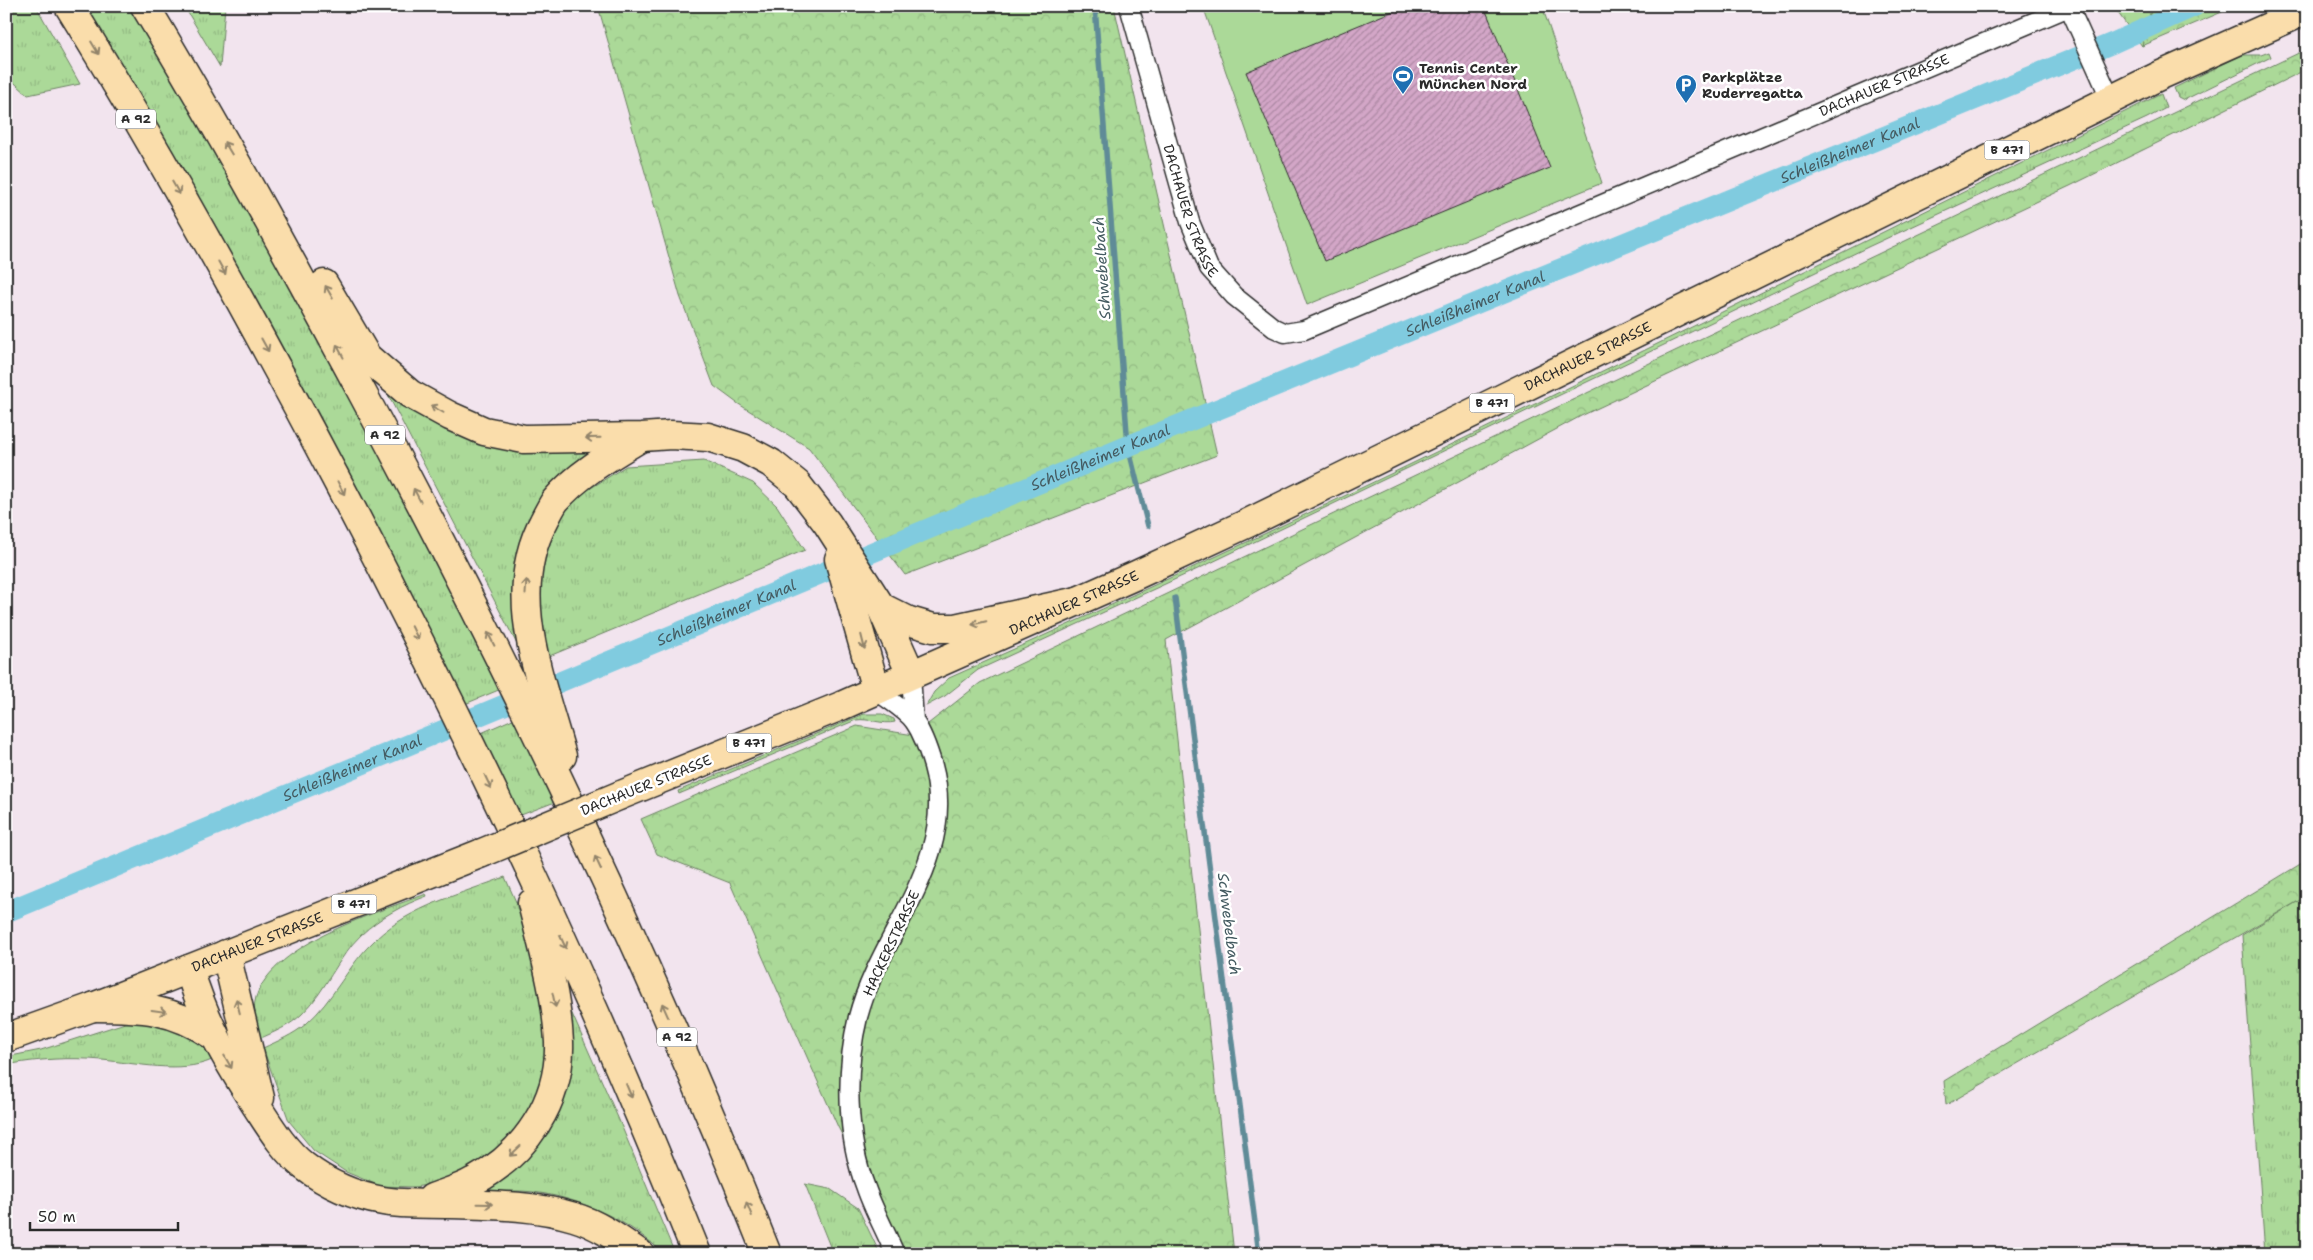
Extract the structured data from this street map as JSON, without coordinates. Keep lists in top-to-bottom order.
{
  "streets": {
    "main road": ["DACHAUER STRASSE", "A 92", "B 471"],
    "street": ["HACKERSTRASSE"]
  },
  "crossings": [
    ["DACHAUER STRASSE", "HACKERSTRASSE"]
  ],
  "water": ["Schleißheimer Kanal", "Schwebelbach"],
  "places": {
    "sports": ["Tennis Center München Nord"],
    "parking": ["Parkplätze Ruderregatta"]
  },
  "scale_bar": "50 m"
}
